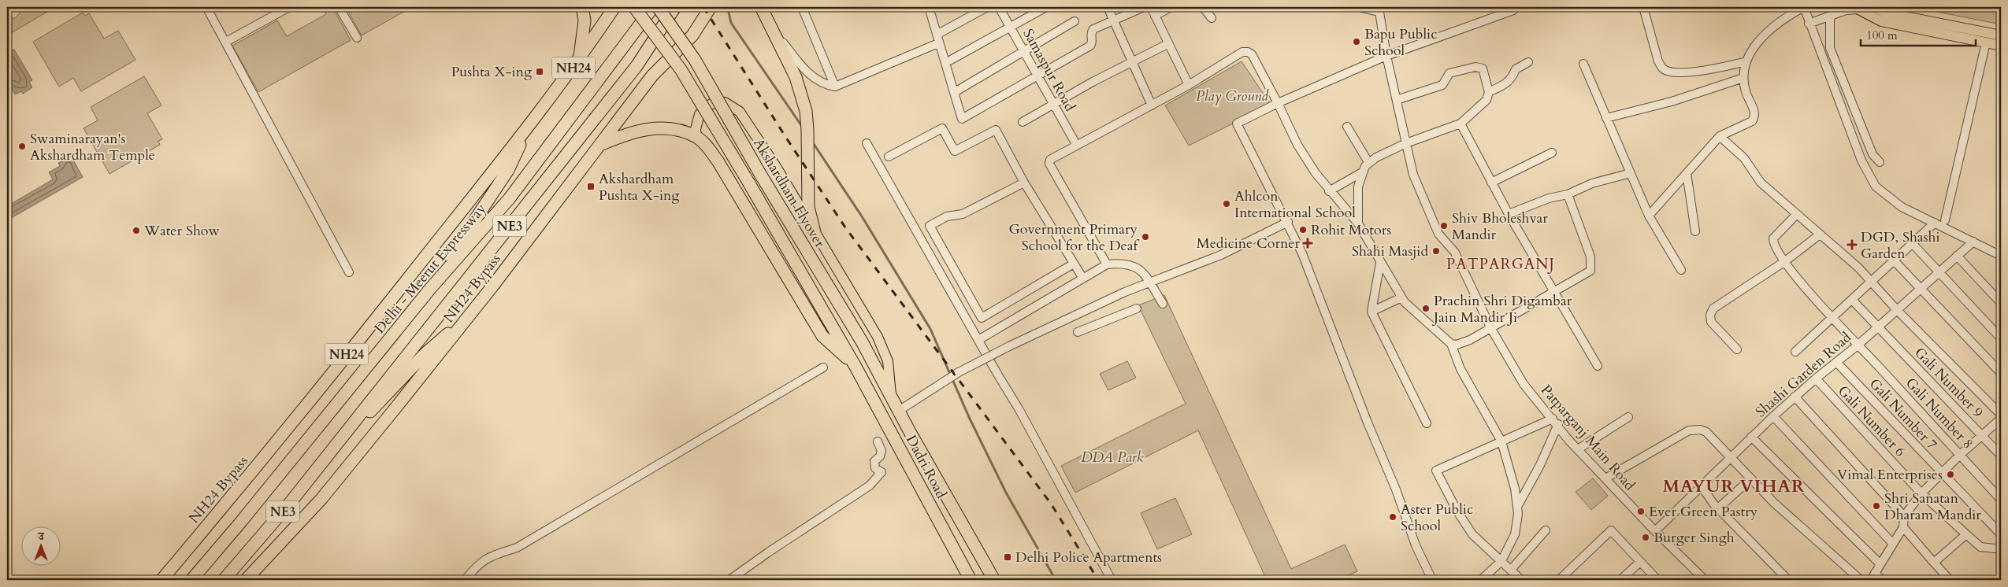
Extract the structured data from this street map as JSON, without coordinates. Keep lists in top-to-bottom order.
{
  "streets": {
    "highway": [
      "NH24",
      "Akshardham Flyover",
      "NE3",
      "Delhi - Meerut Expressway",
      "NH24 Bypass",
      "Dadri Road"
    ],
    "street": [
      "Samaspur Road",
      "Shashi Garden Road",
      "Gali Number 9",
      "Gali Number 8",
      "Gali Number 7",
      "Gali Number 6",
      "Patparganj Main Road"
    ]
  },
  "crossings": [
    ["Akshardham Flyover", "Dadri Road"],
    ["Shashi Garden Road", "Gali Number 9"],
    ["Shashi Garden Road", "Gali Number 8"],
    ["Shashi Garden Road", "Gali Number 7"],
    ["Shashi Garden Road", "Gali Number 6"],
    ["Shashi Garden Road", "Patparganj Main Road"]
  ],
  "districts": ["PATPARGANJ", "MAYUR VIHAR"],
  "parks": ["Play Ground", "DDA Park"],
  "places": {
    "other": [
      "Bapu Public School",
      "Swaminarayan's Akshardham Temple",
      "Ahlcon International School",
      "Shiv Bholeshvar Mandir",
      "Rohit Motors",
      "Water Show",
      "Government Primary School for the Deaf",
      "Shahi Masjid",
      "Prachin Shri Digambar Jain Mandir Ji",
      "Vimal Enterprises",
      "Shri Sanatan Dharam Mandir",
      "Ever Green Pastry",
      "Aster Public School",
      "Burger Singh"
    ],
    "transit": ["Pushta X-ing", "Akshardham Pushta X-ing", "Delhi Police Apartments"],
    "health": ["Medicine Corner", "DGD, Shashi Garden"]
  },
  "scale_bar": "100 m",
  "north": "top"
}
